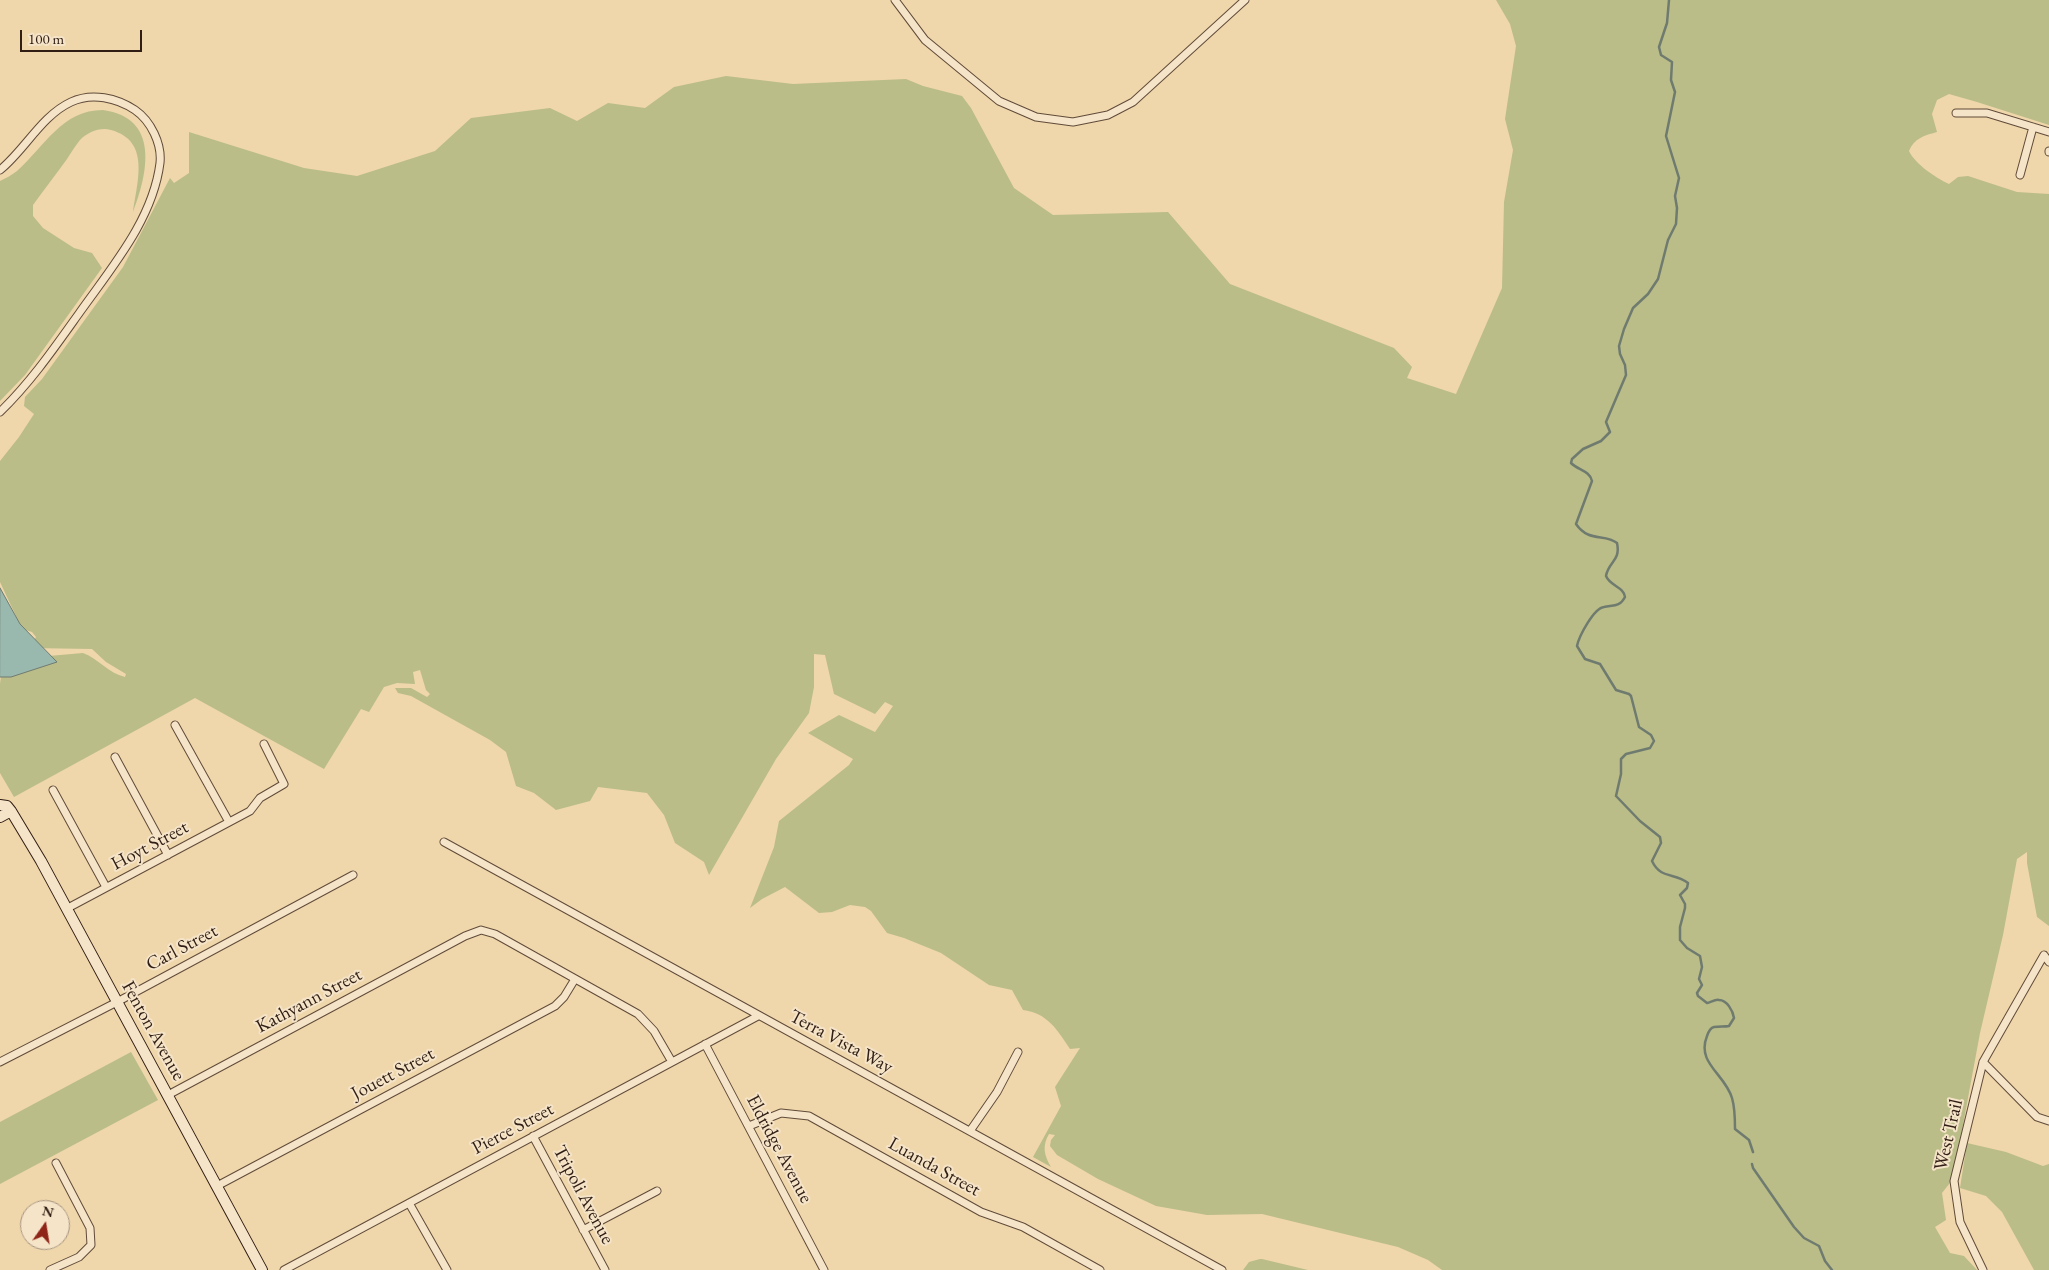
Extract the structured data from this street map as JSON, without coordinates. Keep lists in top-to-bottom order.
{
  "streets": {
    "street": [
      "Hoyt Street",
      "Carl Street",
      "Kathyann Street",
      "Fenton Avenue",
      "Terra Vista Way",
      "Jouett Street",
      "Pierce Street",
      "West Trail",
      "Eldridge Avenue",
      "Luanda Street",
      "Tripoli Avenue"
    ]
  },
  "crossings": [
    ["Hoyt Street", "Fenton Avenue"],
    ["Carl Street", "Fenton Avenue"],
    ["Kathyann Street", "Fenton Avenue"],
    ["Kathyann Street", "Jouett Street"],
    ["Fenton Avenue", "Jouett Street"],
    ["Terra Vista Way", "Pierce Street"],
    ["Pierce Street", "Eldridge Avenue"],
    ["Pierce Street", "Tripoli Avenue"],
    ["Eldridge Avenue", "Luanda Street"]
  ],
  "scale_bar": "100 m",
  "north": "top"
}
